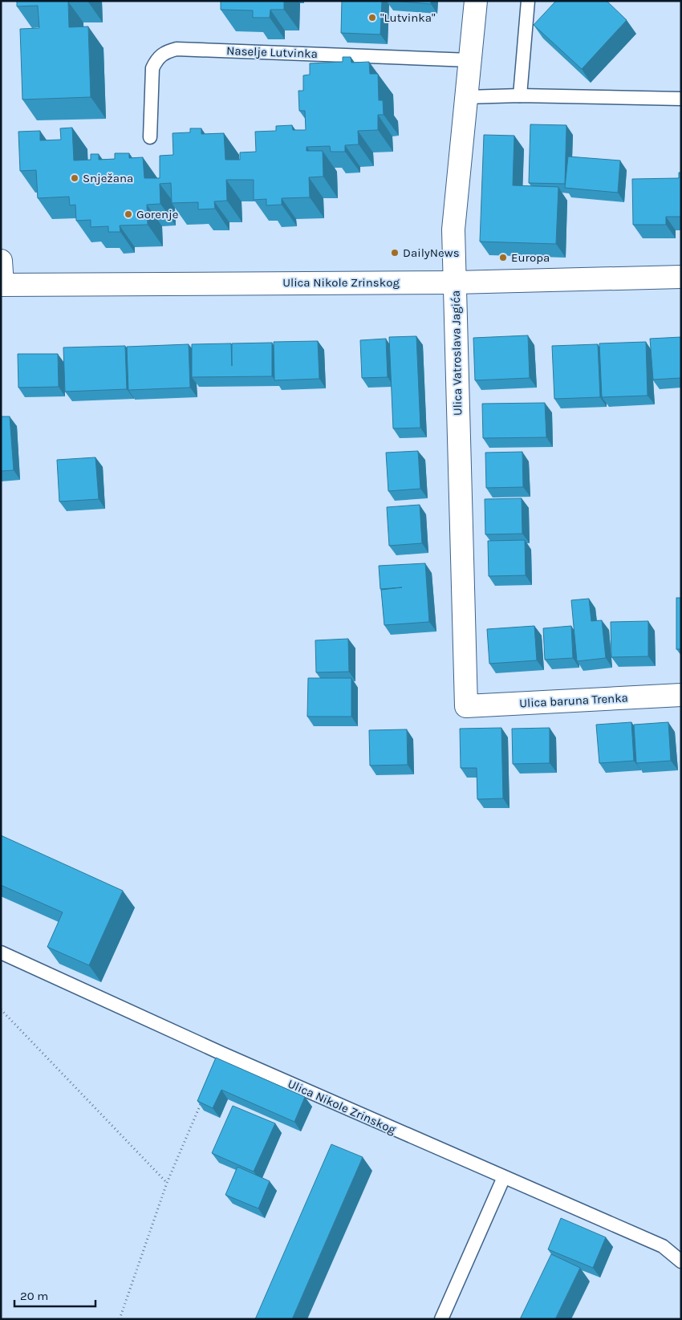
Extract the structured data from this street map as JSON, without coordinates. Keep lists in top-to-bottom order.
{
  "streets": {
    "street": ["Ulica Nikole Zrinskog", "Ulica Vatroslava Jagića", "Ulica baruna Trenka"],
    "lane": ["Naselje Lutvinka"]
  },
  "crossings": [
    ["Naselje Lutvinka", "Ulica Vatroslava Jagića"],
    ["Ulica Nikole Zrinskog", "Ulica Vatroslava Jagića"],
    ["Ulica Vatroslava Jagića", "Ulica baruna Trenka"]
  ],
  "places": [
    "\"Lutvinka\"",
    "Snježana",
    "Gorenje",
    "DailyNews",
    "Europa"
  ],
  "scale_bar": "20 m"
}
